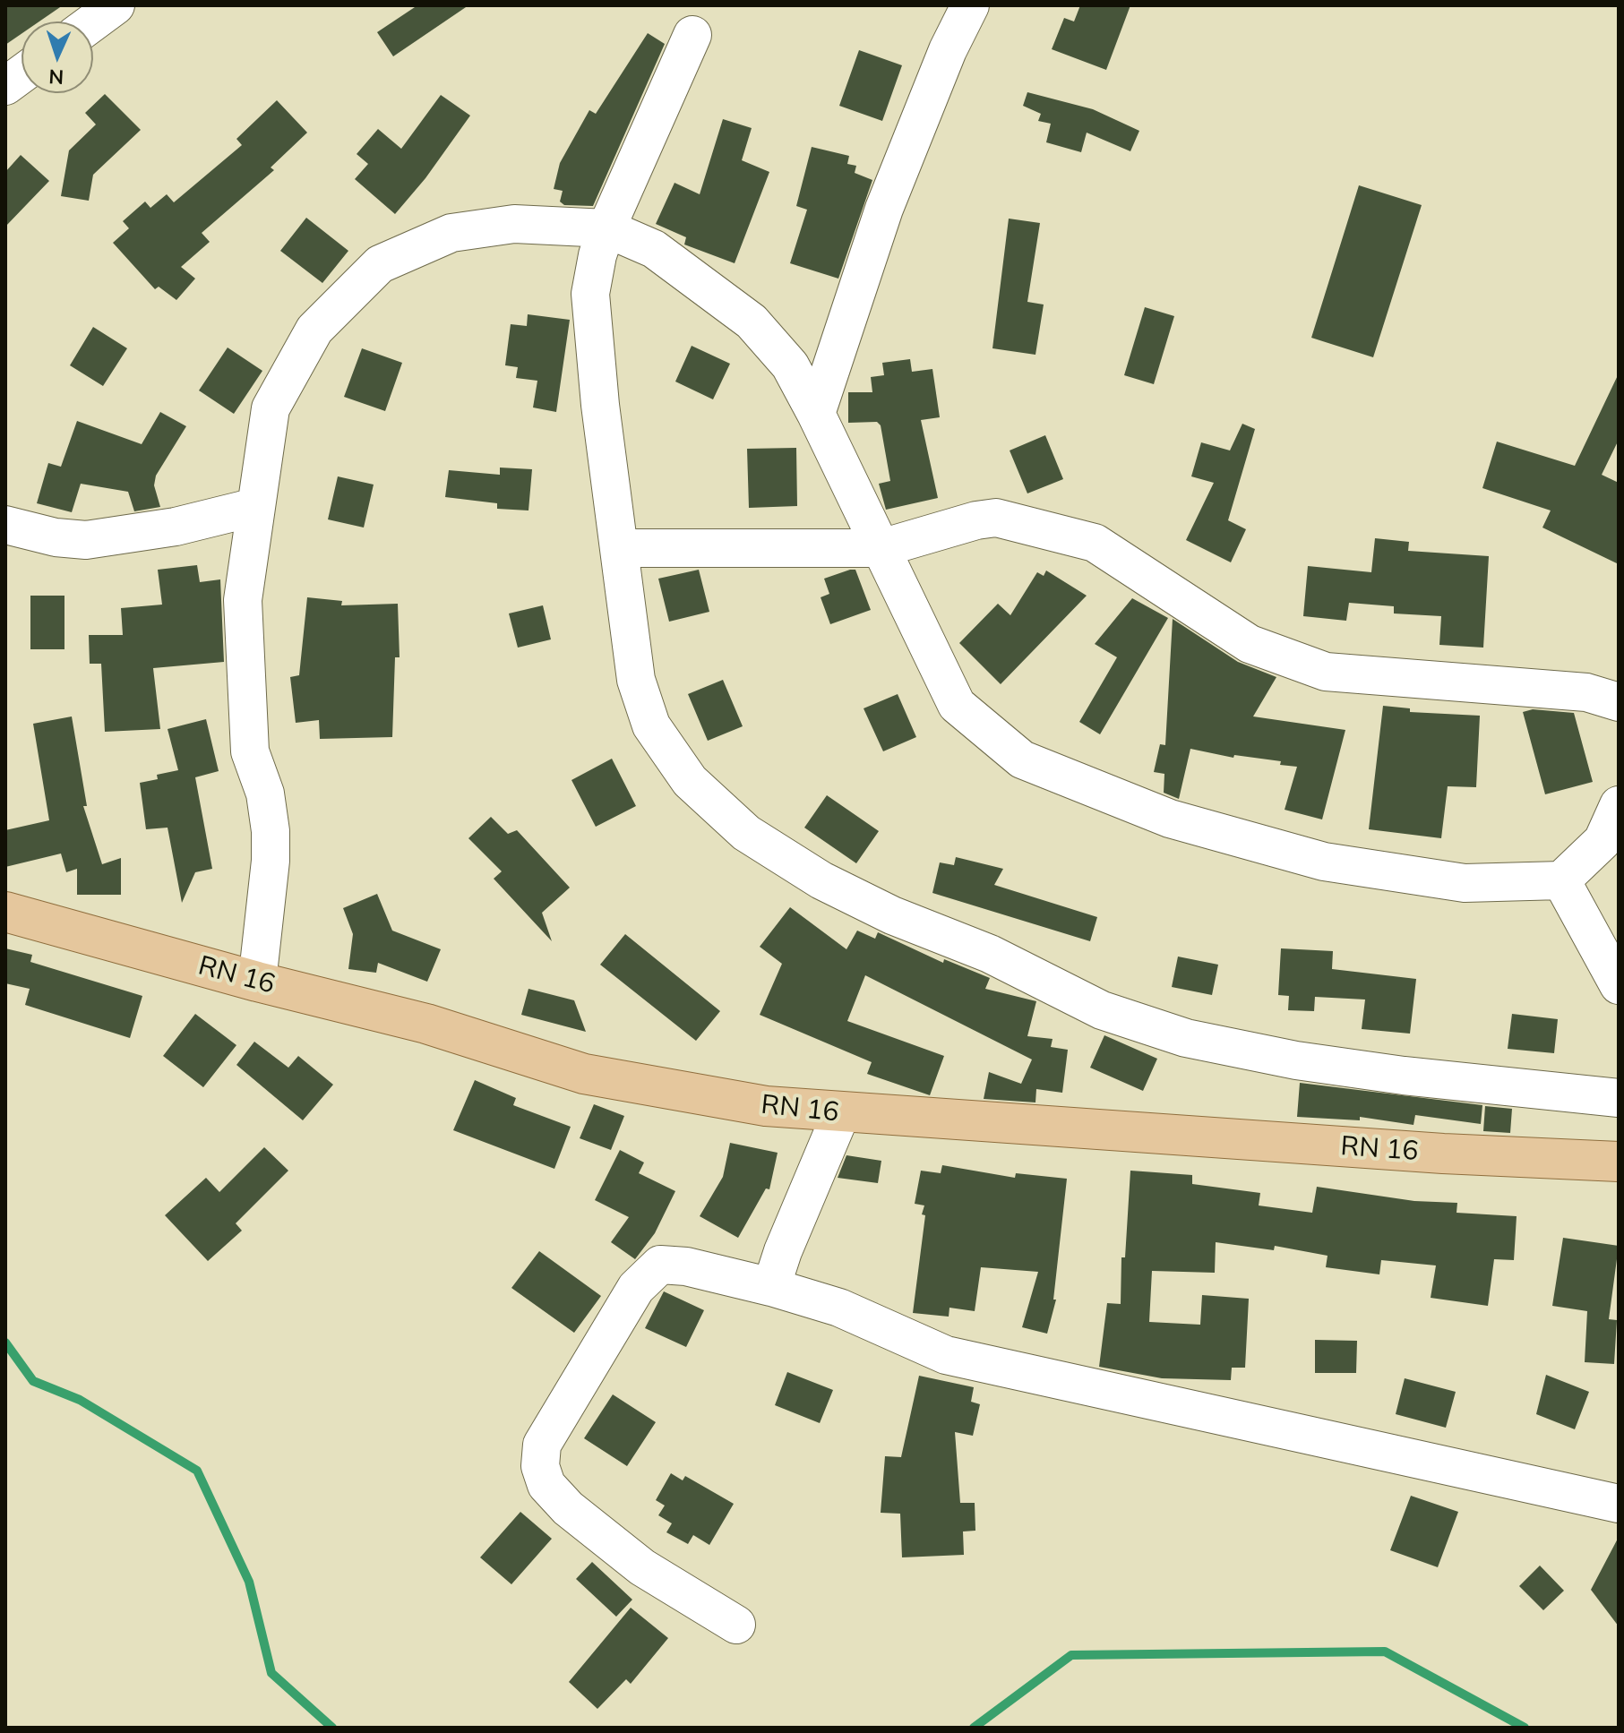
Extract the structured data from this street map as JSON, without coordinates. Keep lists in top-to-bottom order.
{
  "streets": {
    "main road": ["RN 16"]
  },
  "north": "bottom"
}
